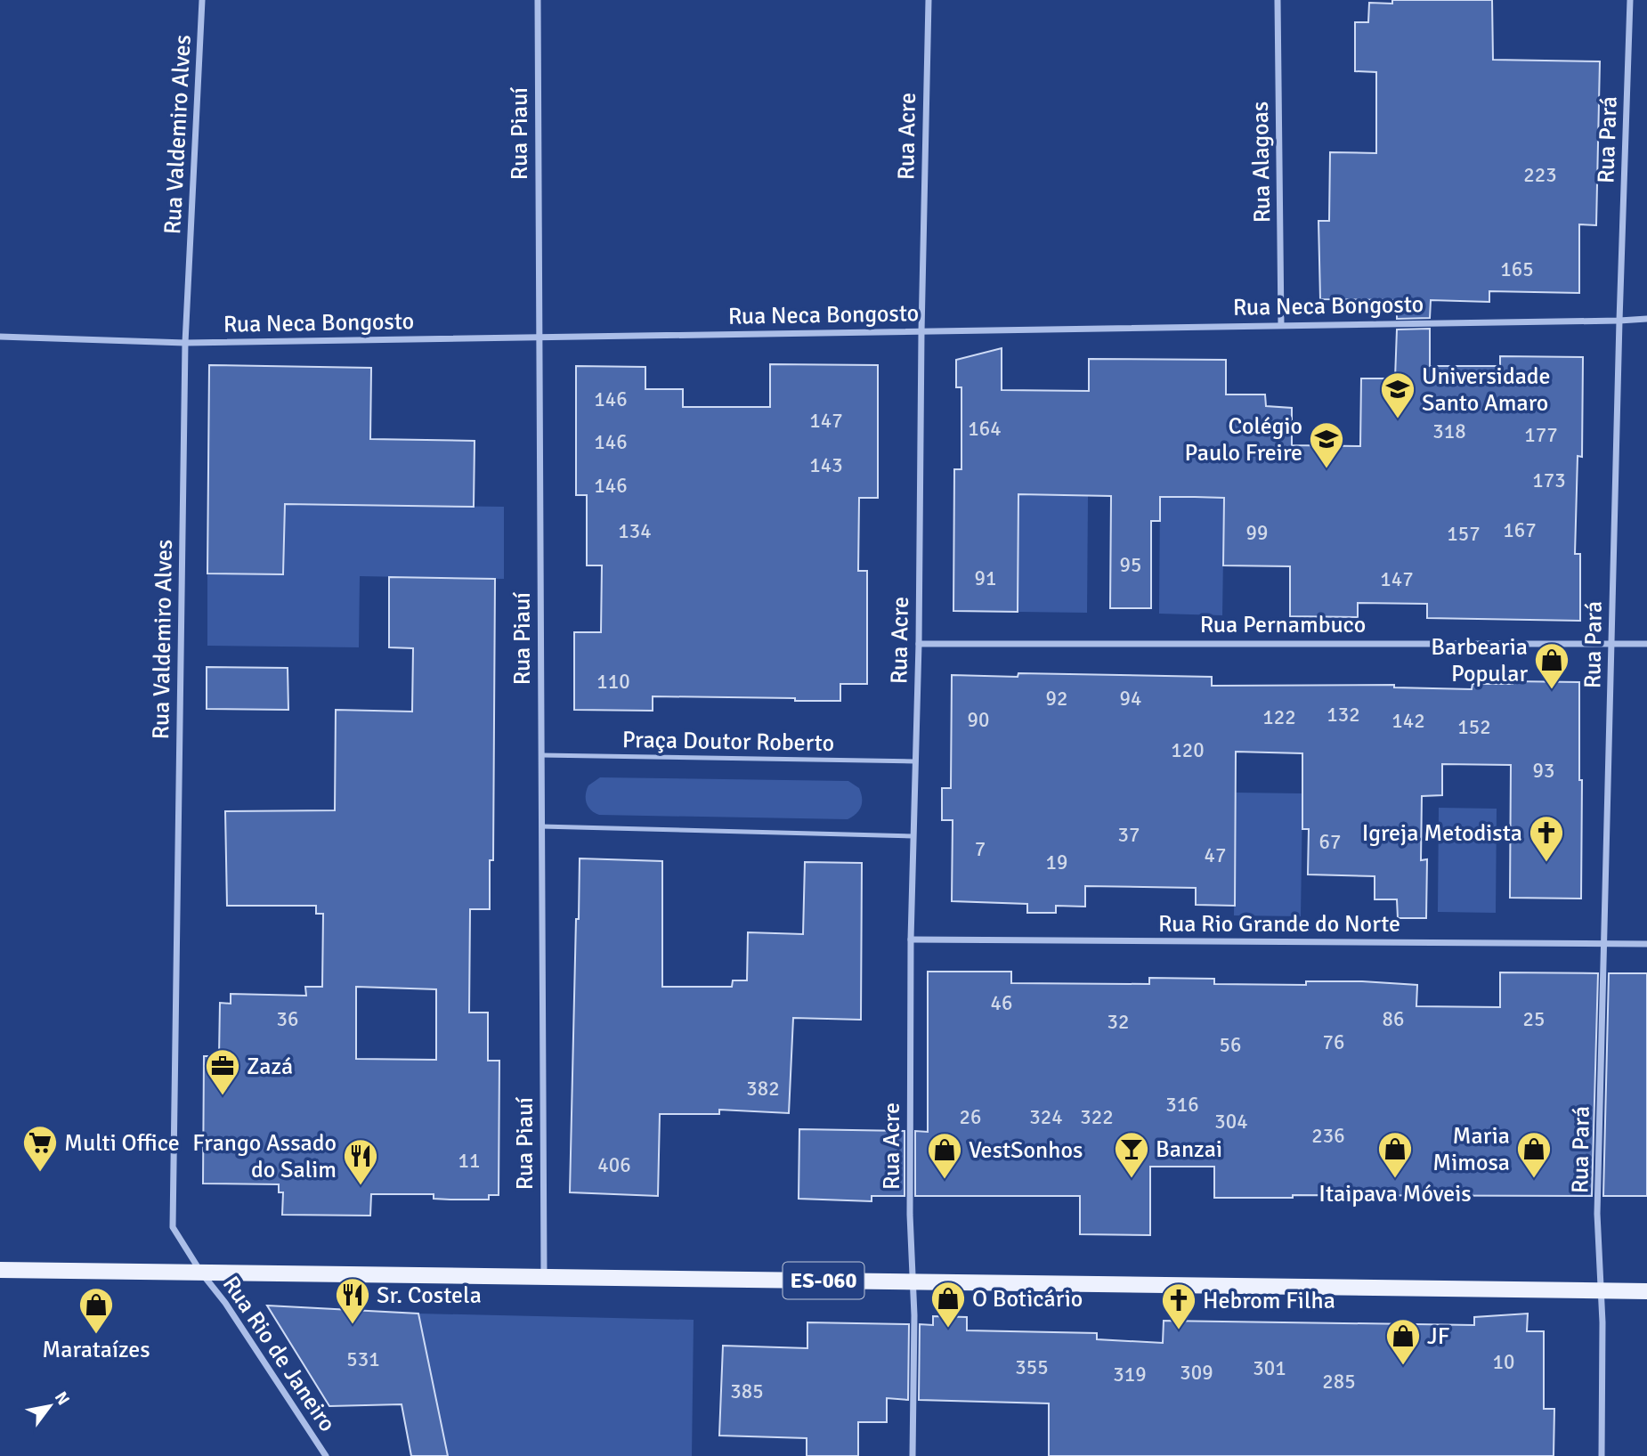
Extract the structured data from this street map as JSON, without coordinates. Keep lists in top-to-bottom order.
{
  "streets": {
    "main road": ["ES-060"],
    "street": [
      "Rua Piauí",
      "Rua Valdemiro Alves",
      "Rua Acre",
      "Rua Pará",
      "Rua Alagoas",
      "Rua Neca Bongosto",
      "Rua Pernambuco",
      "Rua Rio Grande do Norte",
      "Rua Rio de Janeiro"
    ],
    "lane": ["Praça Doutor Roberto"]
  },
  "crossings": [
    ["Rua Piauí", "Rua Neca Bongosto"],
    ["Rua Piauí", "Praça Doutor Roberto"],
    ["Rua Piauí", "ES-060"],
    ["Rua Valdemiro Alves", "Rua Neca Bongosto"],
    ["Rua Valdemiro Alves", "ES-060"],
    ["Rua Valdemiro Alves", "Rua Rio de Janeiro"],
    ["Rua Acre", "Rua Neca Bongosto"],
    ["Rua Acre", "Rua Pernambuco"],
    ["Rua Acre", "Praça Doutor Roberto"],
    ["Rua Acre", "Rua Rio Grande do Norte"],
    ["Rua Acre", "ES-060"],
    ["Rua Pará", "Rua Neca Bongosto"],
    ["Rua Pará", "Rua Pernambuco"],
    ["Rua Pará", "Rua Rio Grande do Norte"],
    ["Rua Pará", "ES-060"],
    ["Rua Alagoas", "Rua Neca Bongosto"],
    ["ES-060", "Rua Rio de Janeiro"]
  ],
  "places": {
    "school or university": ["Universidade Santo Amaro", "Colégio Paulo Freire"],
    "shop": [
      "Barbearia Popular",
      "Itaipava Móveis",
      "Maria Mimosa",
      "VestSonhos",
      "O Boticário",
      "Marataízes",
      "JF"
    ],
    "church": ["Igreja Metodista", "Hebrom Filha"],
    "office": ["Zazá"],
    "supermarket": ["Multi Office"],
    "bar": ["Banzai"],
    "restaurant": ["Frango Assado do Salim", "Sr. Costela"]
  },
  "house_numbers": [
    "223",
    "165",
    "146",
    "147",
    "164",
    "318",
    "177",
    "146",
    "143",
    "173",
    "146",
    "167",
    "134",
    "99",
    "157",
    "95",
    "91",
    "147",
    "110",
    "92",
    "94",
    "132",
    "122",
    "90",
    "142",
    "152",
    "120",
    "93",
    "37",
    "67",
    "7",
    "47",
    "19",
    "46",
    "36",
    "86",
    "25",
    "32",
    "76",
    "56",
    "382",
    "316",
    "26",
    "324",
    "322",
    "304",
    "236",
    "11",
    "406",
    "531",
    "10",
    "355",
    "301",
    "309",
    "319",
    "285",
    "385"
  ],
  "north": "top right"
}
